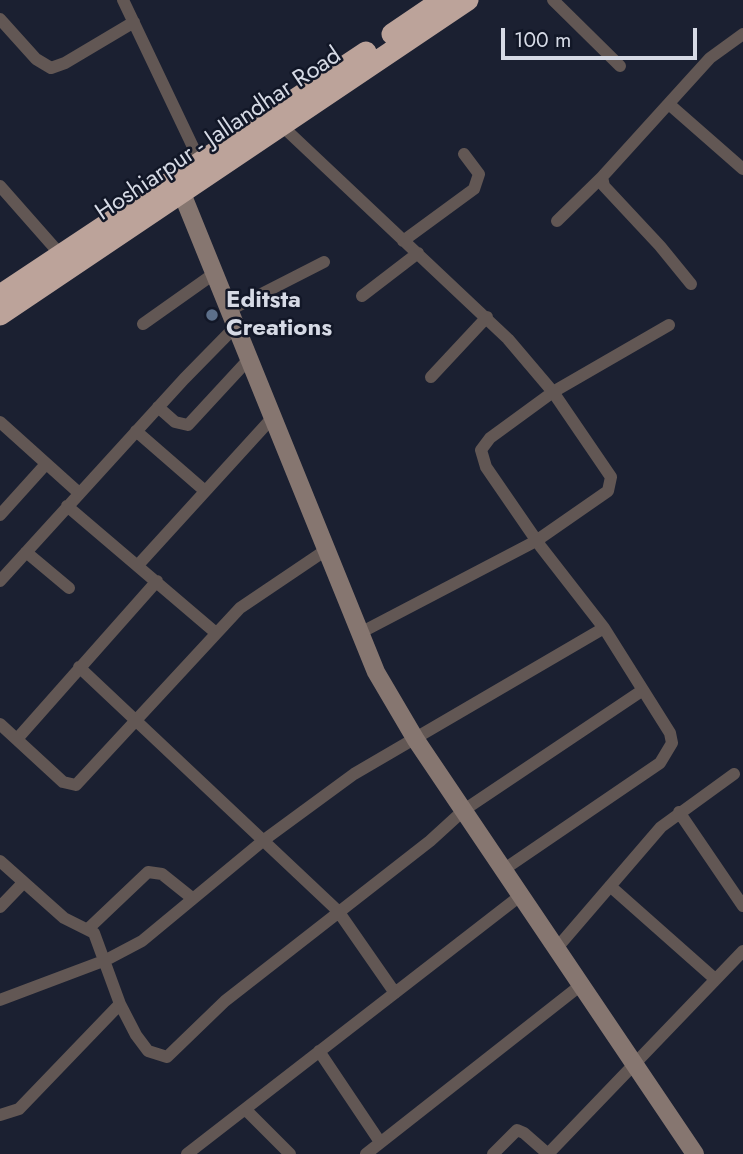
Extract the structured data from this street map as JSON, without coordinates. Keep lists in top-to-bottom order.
{
  "streets": {
    "highway": ["Hoshiarpur - Jallandhar Road"]
  },
  "places": ["Editsta Creations"],
  "scale_bar": "100 m"
}
